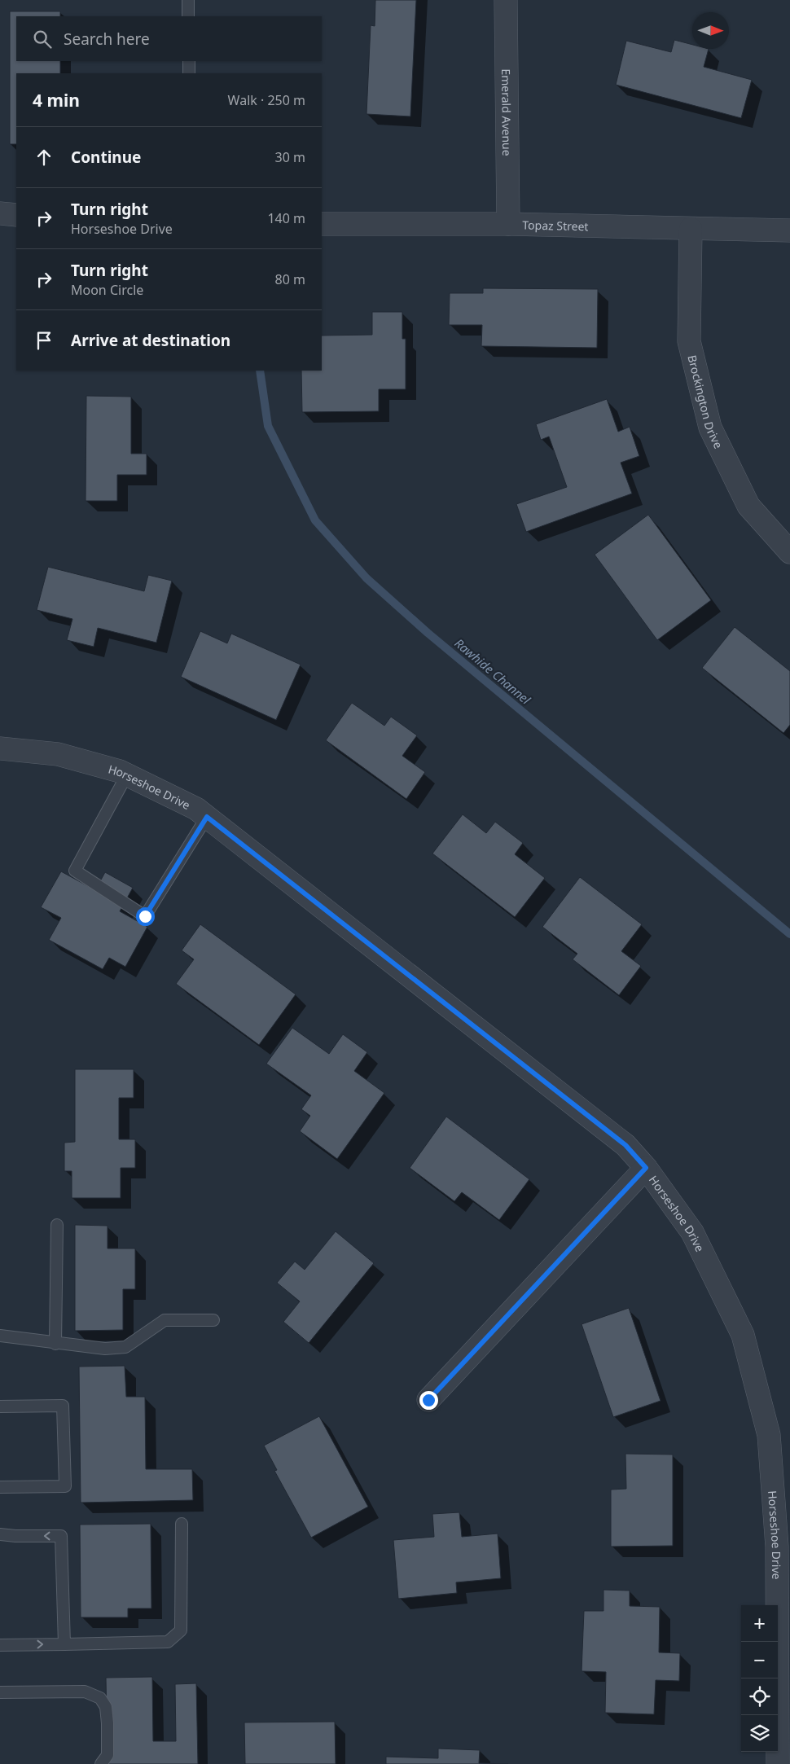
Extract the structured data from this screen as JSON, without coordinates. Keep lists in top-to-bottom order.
{
  "streets": {
    "street": [
      "Emerald Avenue",
      "Topaz Street",
      "Brockington Drive",
      "Horseshoe Drive"
    ]
  },
  "crossings": [
    ["Emerald Avenue", "Topaz Street"],
    ["Topaz Street", "Brockington Drive"]
  ],
  "water": ["Rawhide Channel"],
  "north": "right",
  "page": {
    "search": "Search here",
    "heading": ["4 min", "Walk · 250 m"],
    "list": [
      ["Continue", "30 m"],
      ["Turn right", "Horseshoe Drive", "140 m"],
      ["Turn right", "Moon Circle", "80 m"],
      "Arrive at destination"
    ],
    "map_buttons": ["+", "−"]
  }
}
